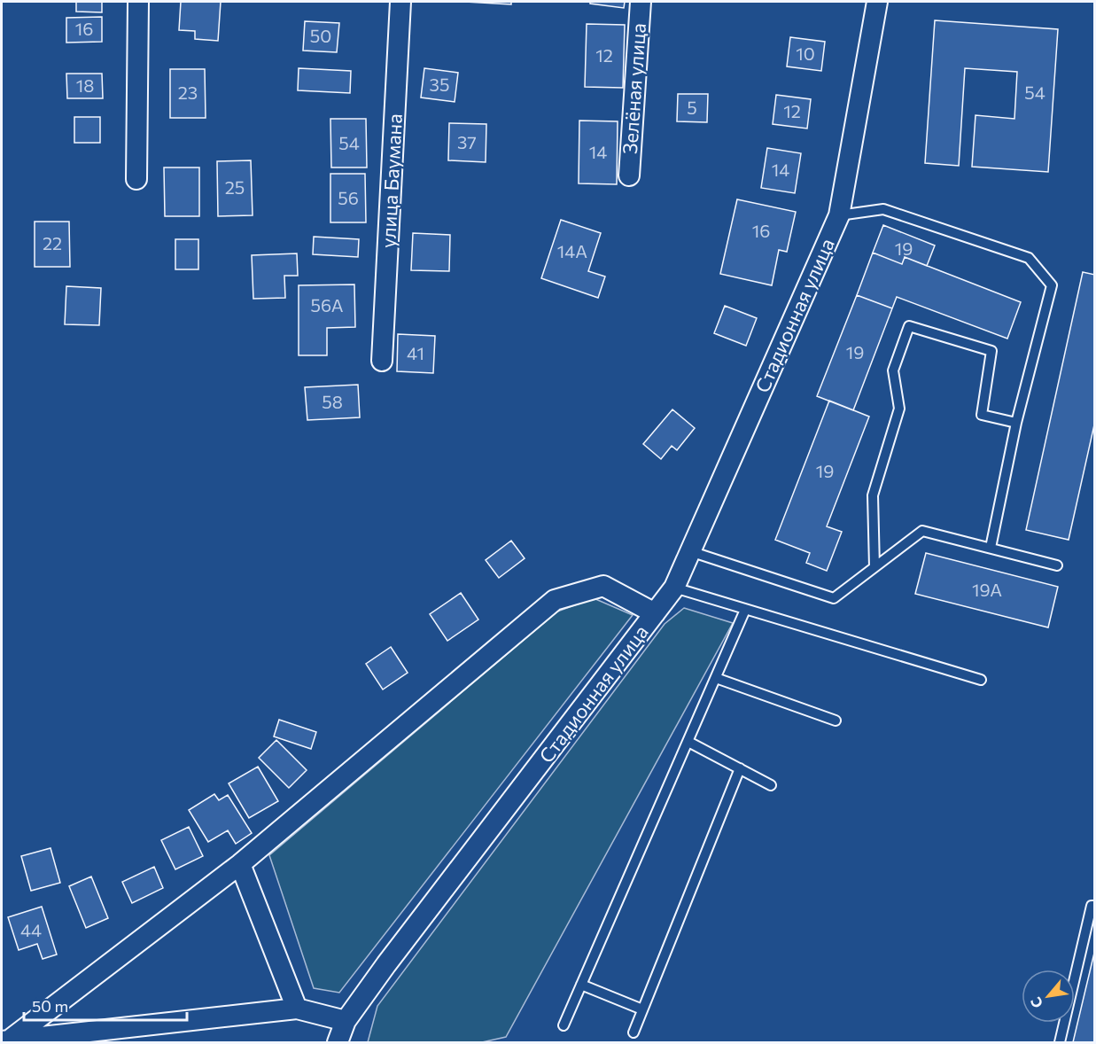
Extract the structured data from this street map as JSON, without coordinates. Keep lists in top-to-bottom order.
{
  "streets": {
    "street": ["Зелёная улица", "улица Баумана", "Стадионная улица"]
  },
  "house_numbers": [
    "16",
    "50",
    "10",
    "12",
    "35",
    "18",
    "23",
    "54",
    "5",
    "12",
    "37",
    "54",
    "14",
    "14",
    "25",
    "56",
    "16",
    "22",
    "19",
    "14А",
    "56А",
    "19",
    "41",
    "58",
    "19",
    "19А",
    "44"
  ],
  "scale_bar": "50 m",
  "north": "bottom left"
}
